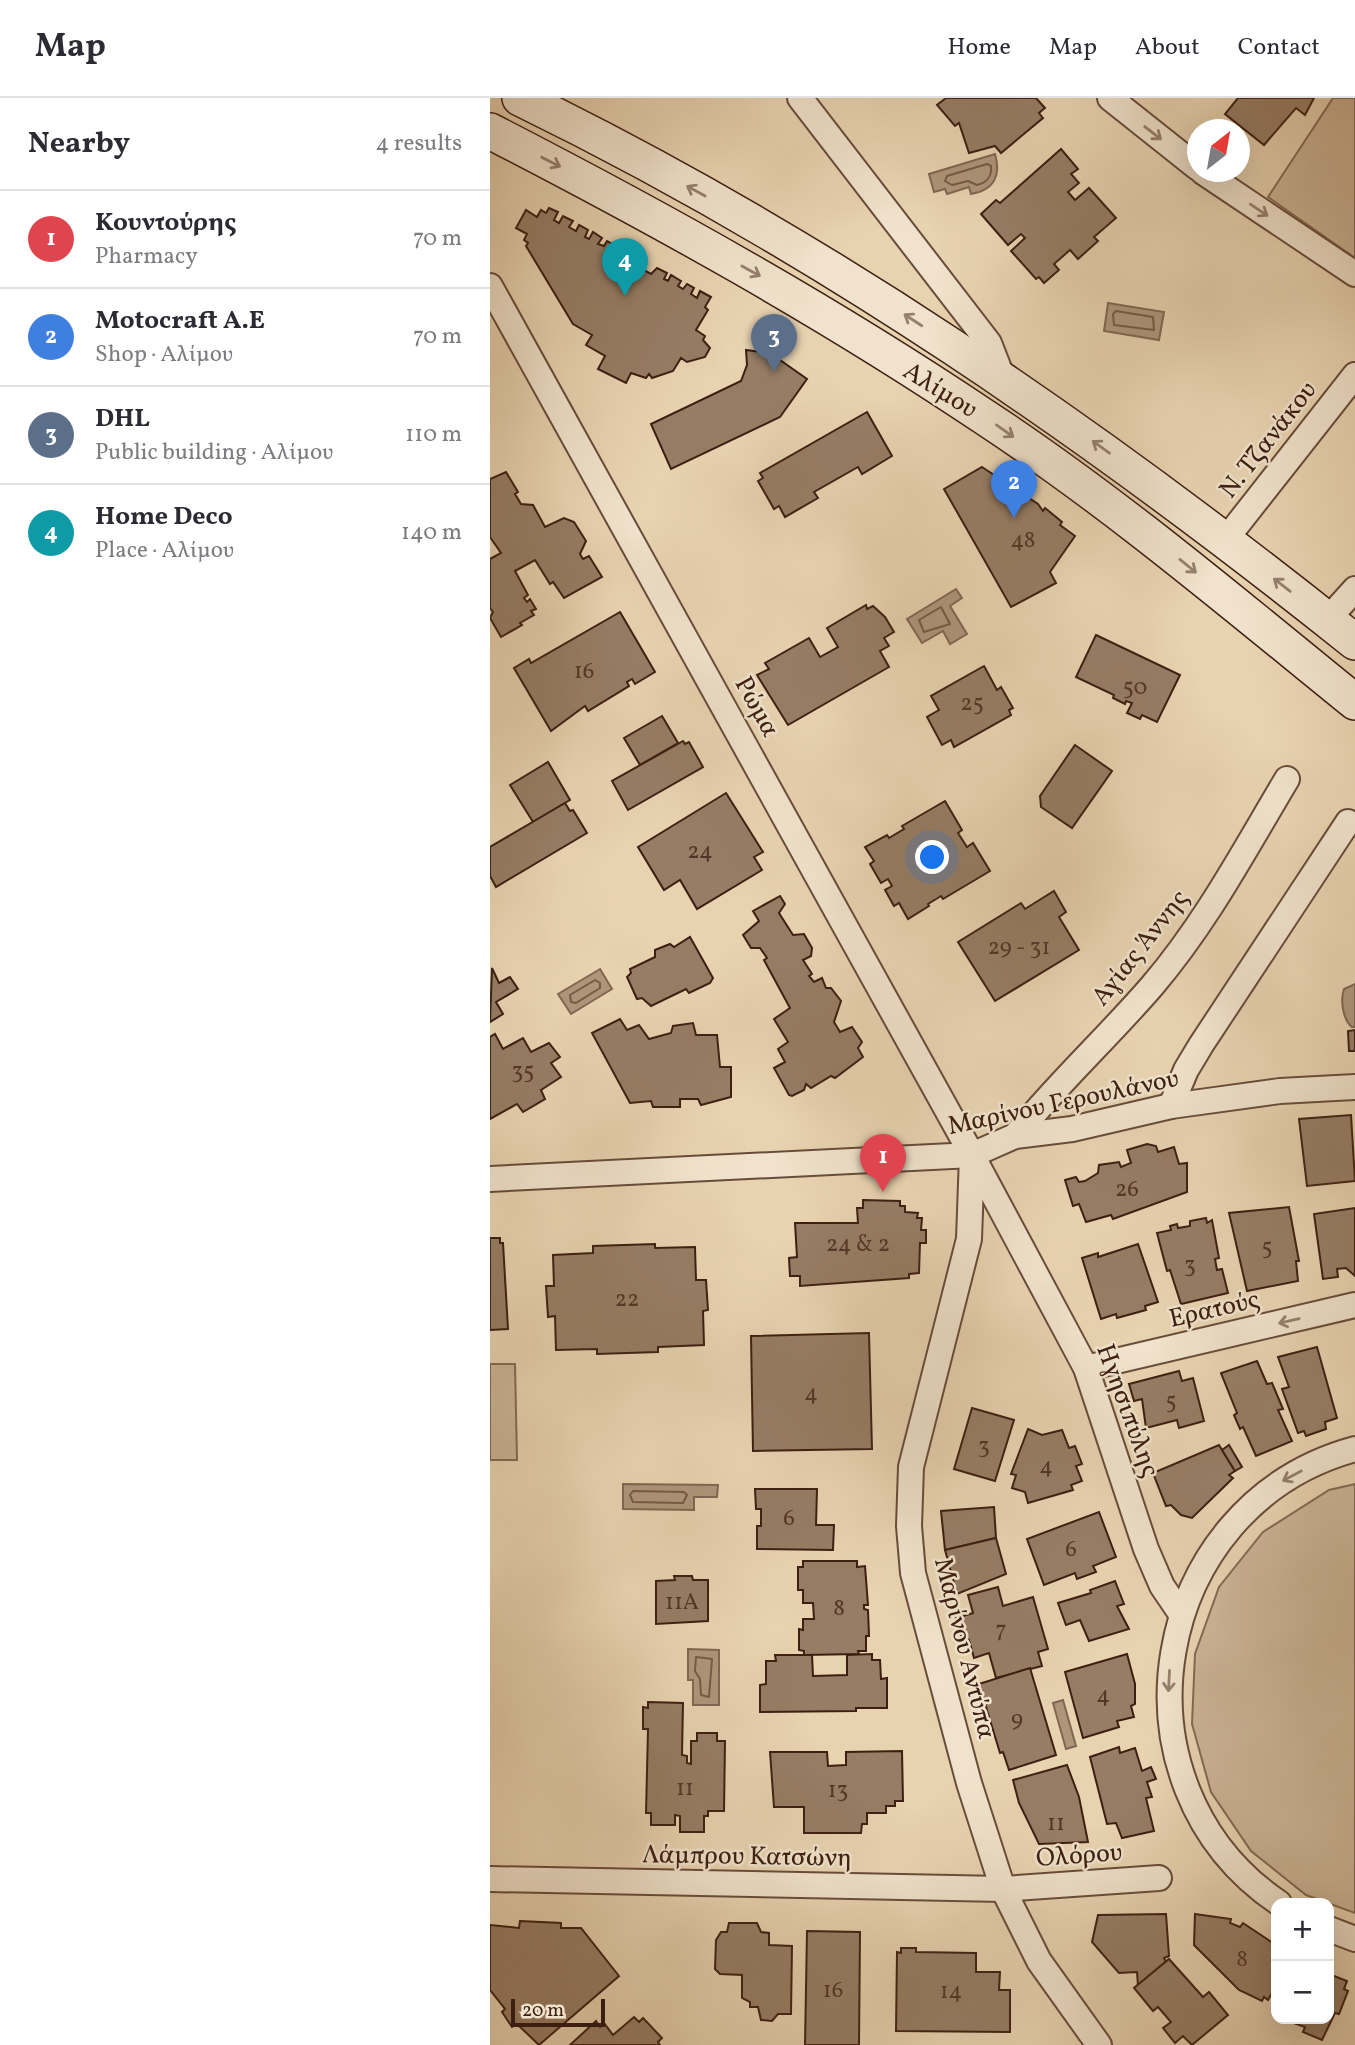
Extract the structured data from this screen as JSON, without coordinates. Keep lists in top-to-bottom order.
{
  "streets": {
    "main road": ["Αλίμου"],
    "street": [
      "Ν. Τζανάκου",
      "Ρώμα",
      "Αγίας Άννης",
      "Μαρίνου Γερουλάνου",
      "Ερατούς",
      "Ηγησιπύλης",
      "Μαρίνου Αντύπα",
      "Ολόρου",
      "Λάμπρου Κατσώνη"
    ]
  },
  "crossings": [
    ["Αλίμου", "Ν. Τζανάκου"],
    ["Ρώμα", "Μαρίνου Γερουλάνου"],
    ["Ρώμα", "Ηγησιπύλης"],
    ["Ρώμα", "Μαρίνου Αντύπα"],
    ["Αγίας Άννης", "Μαρίνου Γερουλάνου"],
    ["Μαρίνου Γερουλάνου", "Ηγησιπύλης"],
    ["Μαρίνου Γερουλάνου", "Μαρίνου Αντύπα"],
    ["Ερατούς", "Ηγησιπύλης"],
    ["Ηγησιπύλης", "Μαρίνου Αντύπα"],
    ["Μαρίνου Αντύπα", "Ολόρου"],
    ["Μαρίνου Αντύπα", "Λάμπρου Κατσώνη"],
    ["Ολόρου", "Λάμπρου Κατσώνη"]
  ],
  "one_way": ["Ερατούς"],
  "house_numbers": [
    "48",
    "16",
    "50",
    "25",
    "24",
    "29 - 31",
    "35",
    "26",
    "24 & 2",
    "5",
    "3",
    "22",
    "4",
    "5",
    "3",
    "4",
    "6",
    "6",
    "11A",
    "8",
    "7",
    "4",
    "9",
    "11",
    "13",
    "11",
    "8",
    "16",
    "14"
  ],
  "scale_bar": "20 m",
  "north": "top right",
  "page": {
    "header": "Map",
    "nav": [
      "Home",
      "Map",
      "About",
      "Contact"
    ],
    "heading": ["Nearby", "4 results"],
    "list": [
      {
        "mark": "1",
        "name": "Κουντούρης",
        "note": "Pharmacy",
        "value": "70 m"
      },
      {
        "mark": "2",
        "name": "Motocraft Α.Ε",
        "note": "Shop · Αλίμου",
        "value": "70 m"
      },
      {
        "mark": "3",
        "name": "DHL",
        "note": "Public building · Αλίμου",
        "value": "110 m"
      },
      {
        "mark": "4",
        "name": "Home Deco",
        "note": "Place · Αλίμου",
        "value": "140 m"
      }
    ],
    "pins": [
      "4",
      "3",
      "2",
      "1"
    ],
    "map_buttons": ["+", "−"],
    "scale": "20 m"
  }
}
